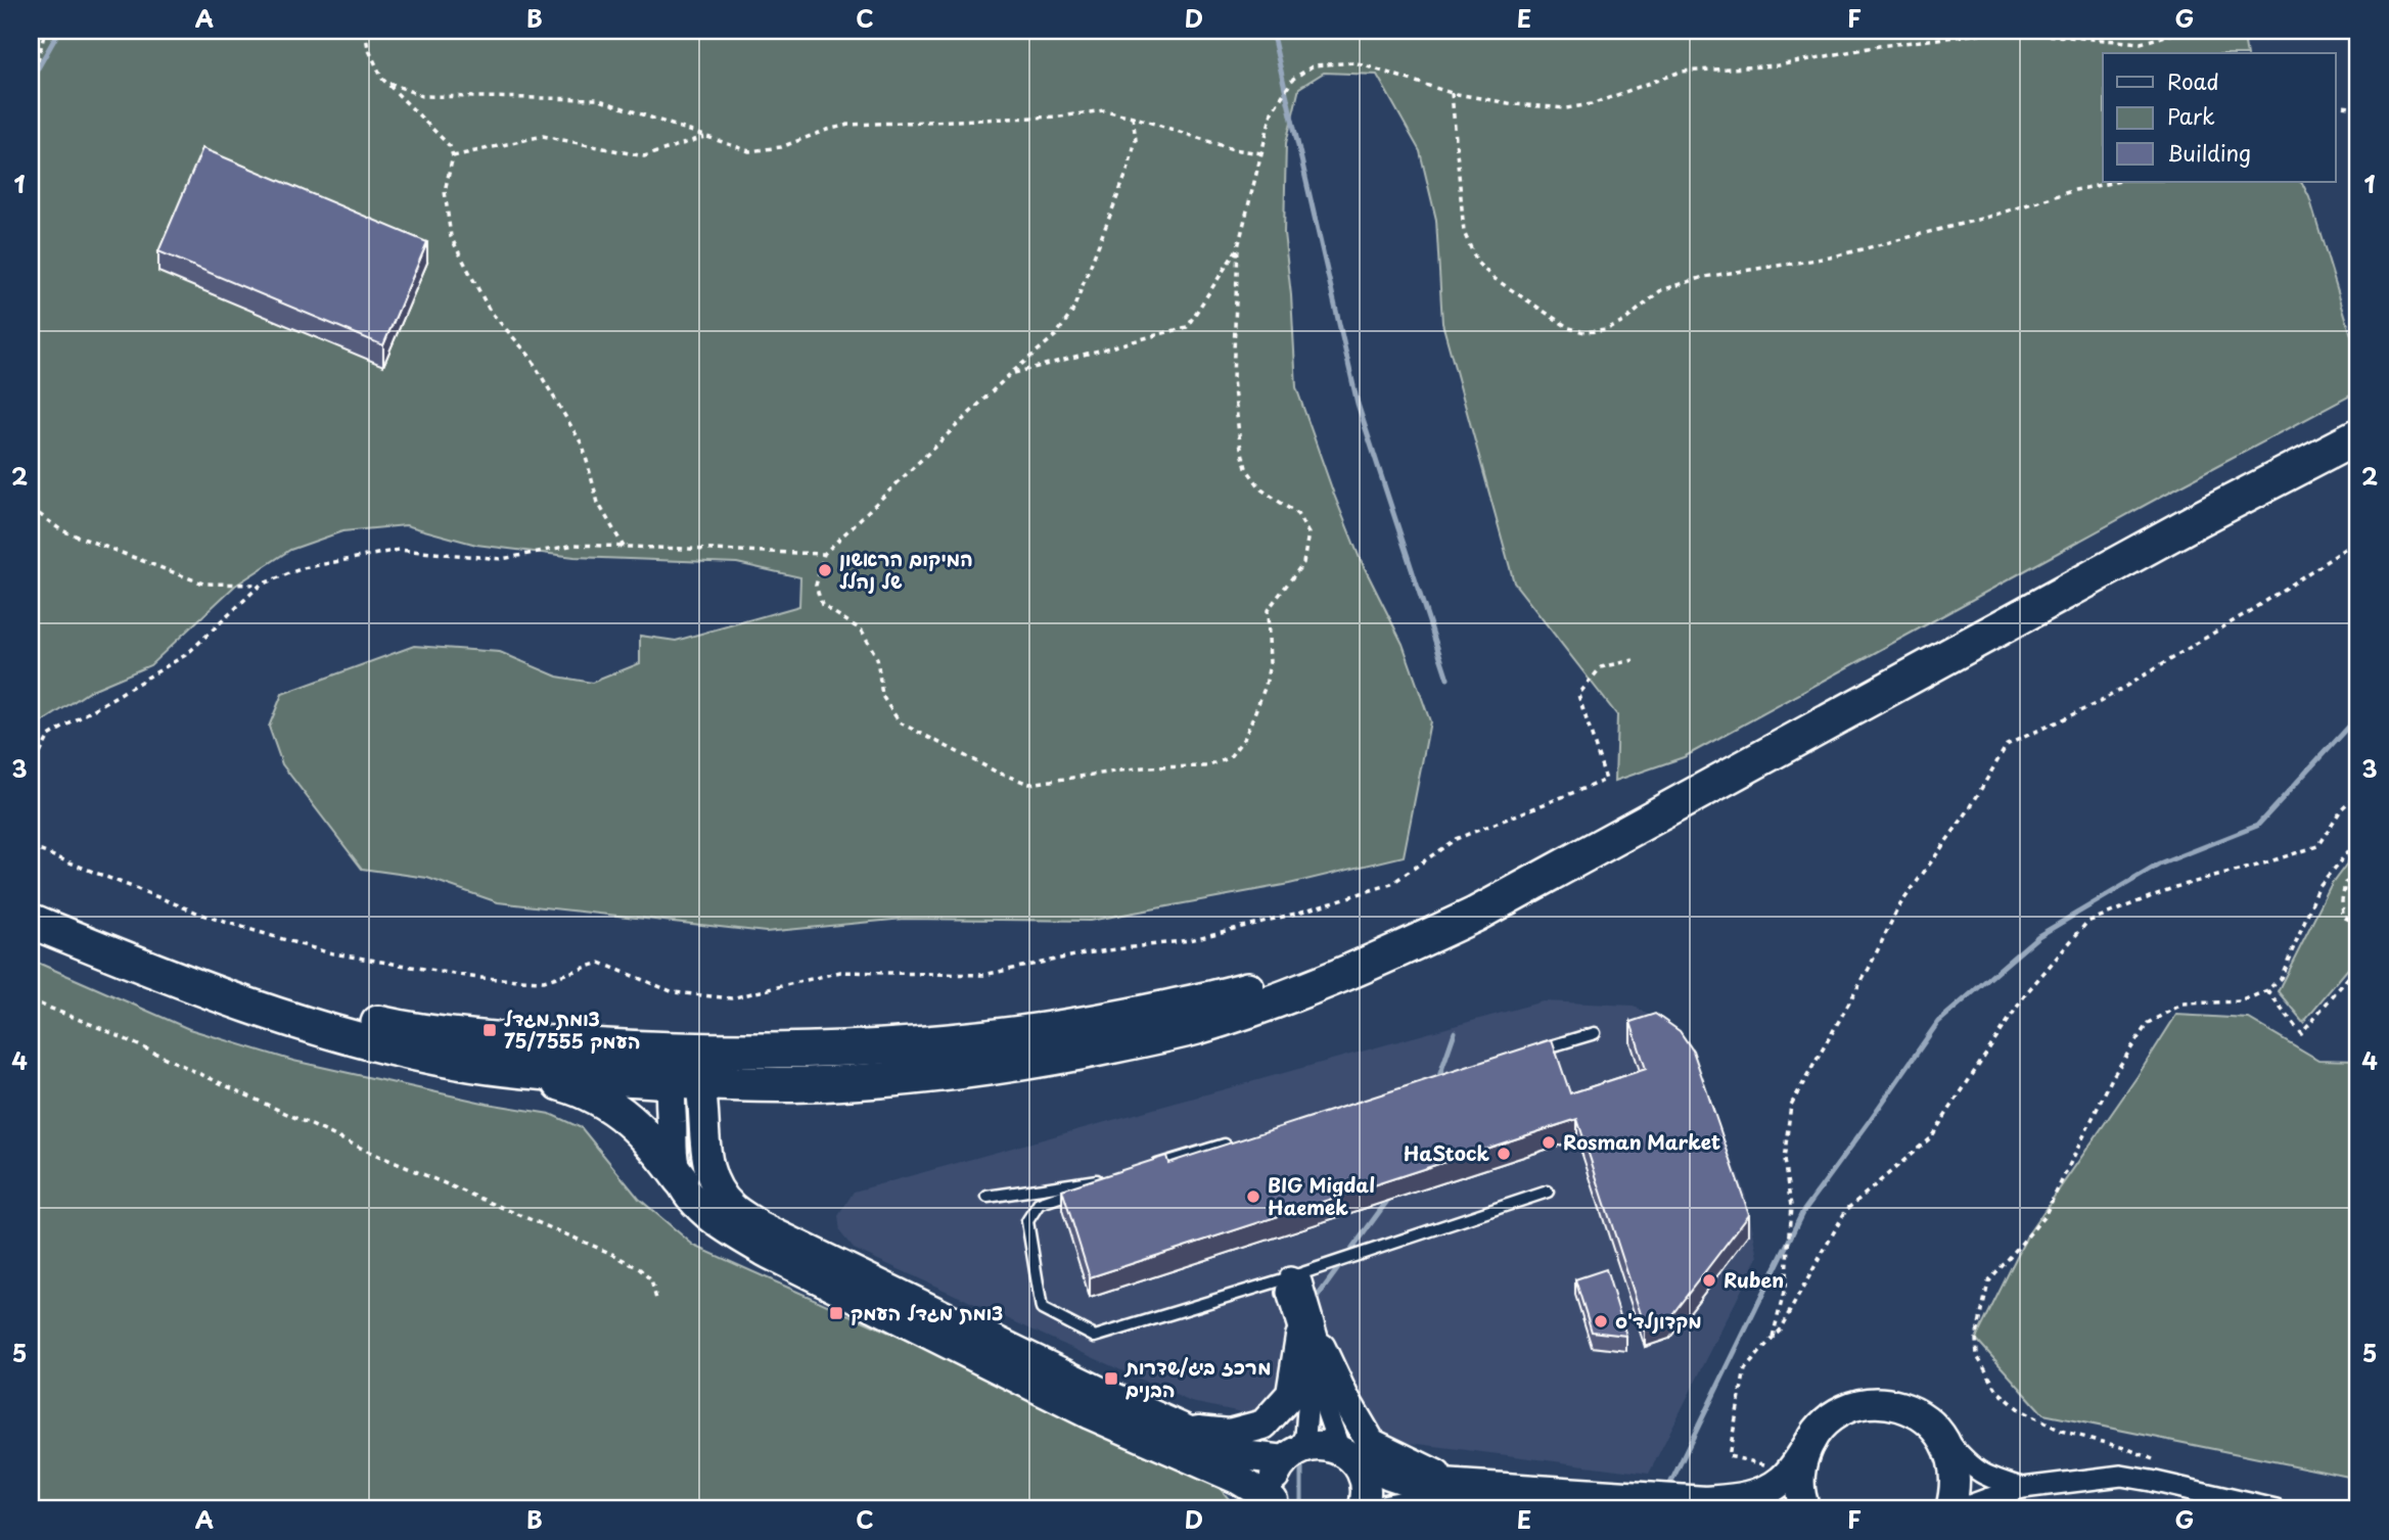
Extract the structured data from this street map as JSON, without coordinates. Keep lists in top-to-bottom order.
{
  "places": {
    "other": [
      "המיקום הראשון של נהלל",
      "Rosman Market",
      "HaStock",
      "BIG Migdal Haemek",
      "Ruben",
      "מקדונלד'ס"
    ],
    "transit": ["צומת מגדל העמק 75/7555", "צומת מגדל העמק", "מרכז ביג/שדרות הבנים"]
  },
  "legend": ["Road", "Park", "Building"],
  "grid": {
    "columns": [
      "A",
      "B",
      "C",
      "D",
      "E",
      "F",
      "G"
    ],
    "rows": [
      "1",
      "2",
      "3",
      "4",
      "5"
    ]
  }
}
